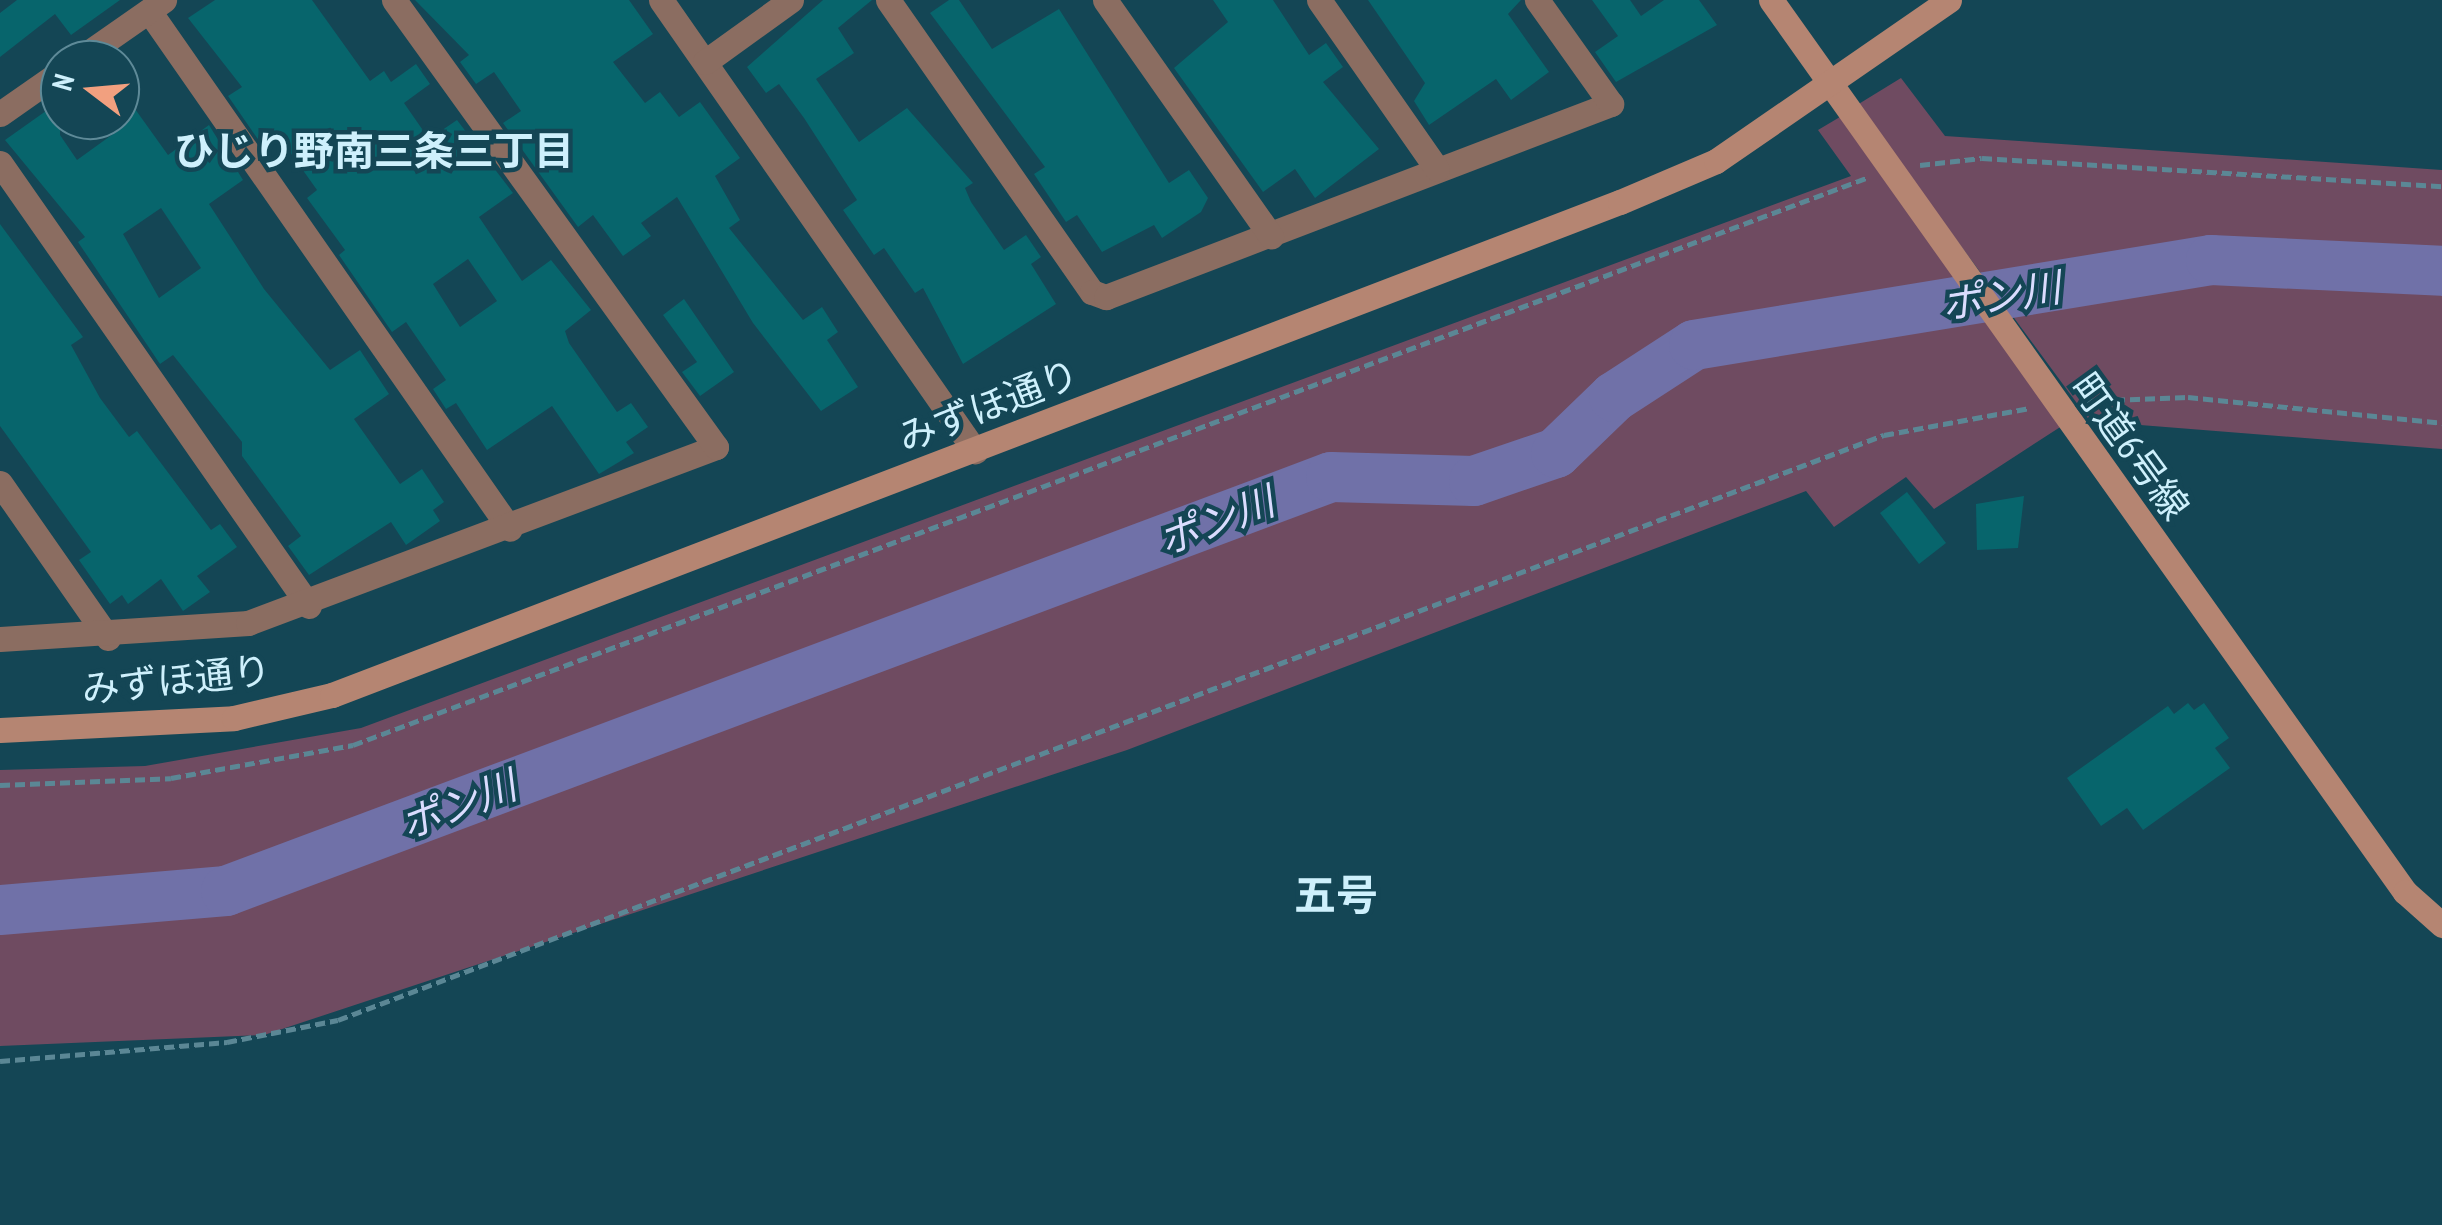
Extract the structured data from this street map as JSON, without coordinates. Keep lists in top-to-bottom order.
{
  "streets": {
    "street": ["みずほ通り", "町道6号線"]
  },
  "crossings": [
    ["みずほ通り", "町道6号線"]
  ],
  "districts": ["ひじり野南三条三丁目", "五号"],
  "water": ["ポン川"],
  "north": "left"
}
